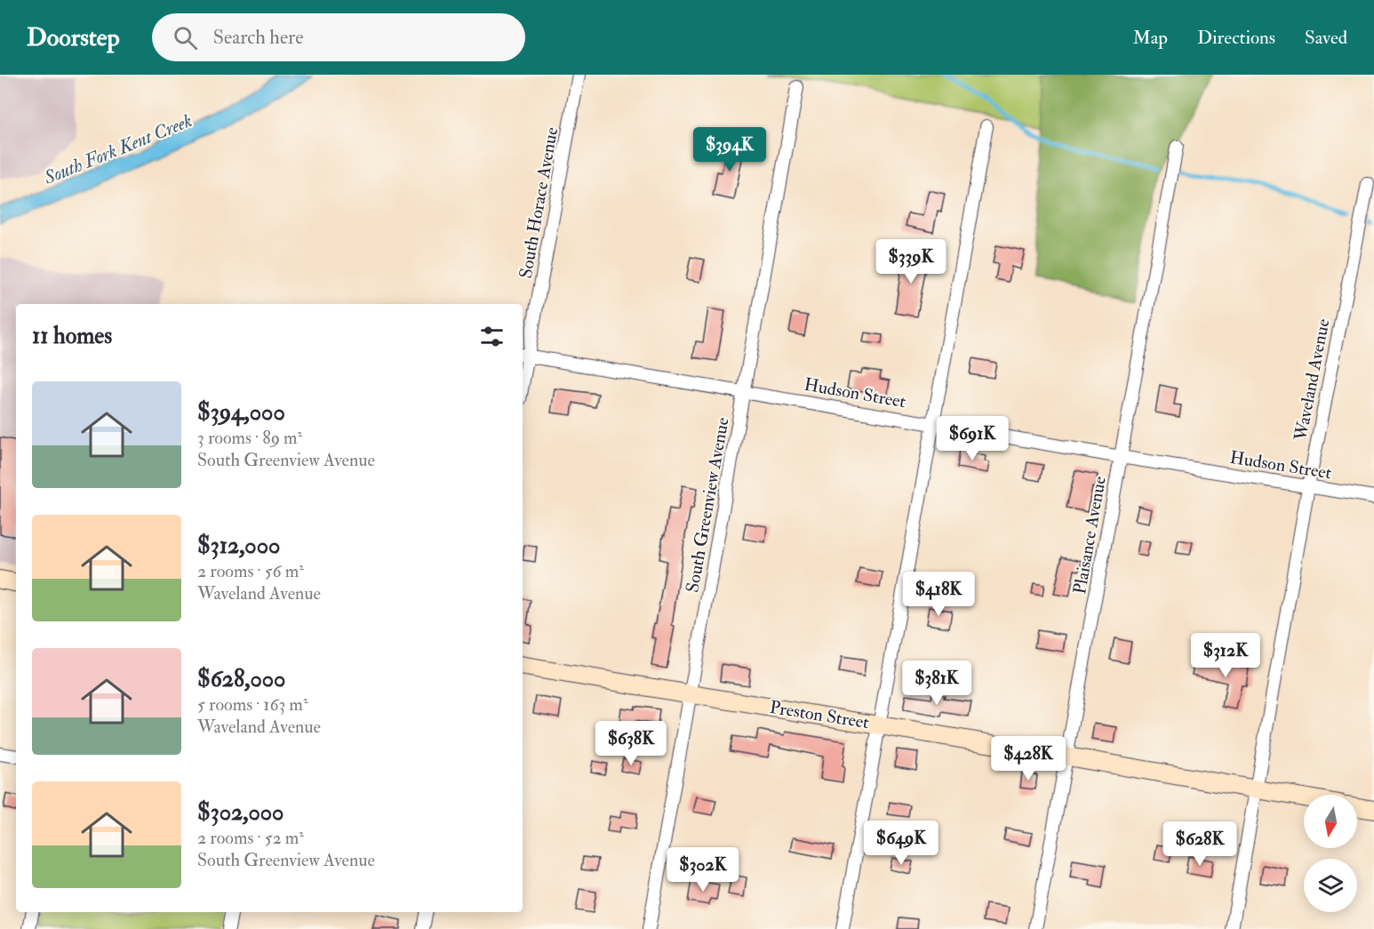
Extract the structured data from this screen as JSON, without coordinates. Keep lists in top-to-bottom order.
{
  "streets": {
    "street": [
      "South Horace Avenue",
      "Waveland Avenue",
      "Hudson Street",
      "South Greenview Avenue",
      "Plaisance Avenue",
      "Preston Street"
    ]
  },
  "crossings": [
    ["South Horace Avenue", "Hudson Street"],
    ["Waveland Avenue", "Hudson Street"],
    ["Waveland Avenue", "Preston Street"],
    ["Hudson Street", "South Greenview Avenue"],
    ["Hudson Street", "Plaisance Avenue"],
    ["South Greenview Avenue", "Preston Street"],
    ["Plaisance Avenue", "Preston Street"]
  ],
  "water": ["South Fork Kent Creek"],
  "north": "bottom",
  "page": {
    "header": "Doorstep",
    "search": "Search here",
    "nav": ["Map", "Directions", "Saved"],
    "price": [
      "$394K",
      "$339K",
      "$691K",
      "$418K",
      "$312K",
      "$381K",
      "$638K",
      "$428K",
      "$649K",
      "$628K",
      "$302K"
    ],
    "heading": "11 homes",
    "list": [
      {
        "name": "$394,000",
        "note": "3 rooms · 89 m² · South Greenview Avenue"
      },
      {
        "name": "$312,000",
        "note": "2 rooms · 56 m² · Waveland Avenue"
      },
      {
        "name": "$628,000",
        "note": "5 rooms · 163 m² · Waveland Avenue"
      },
      {
        "name": "$302,000",
        "note": "2 rooms · 52 m² · South Greenview Avenue"
      }
    ]
  }
}
